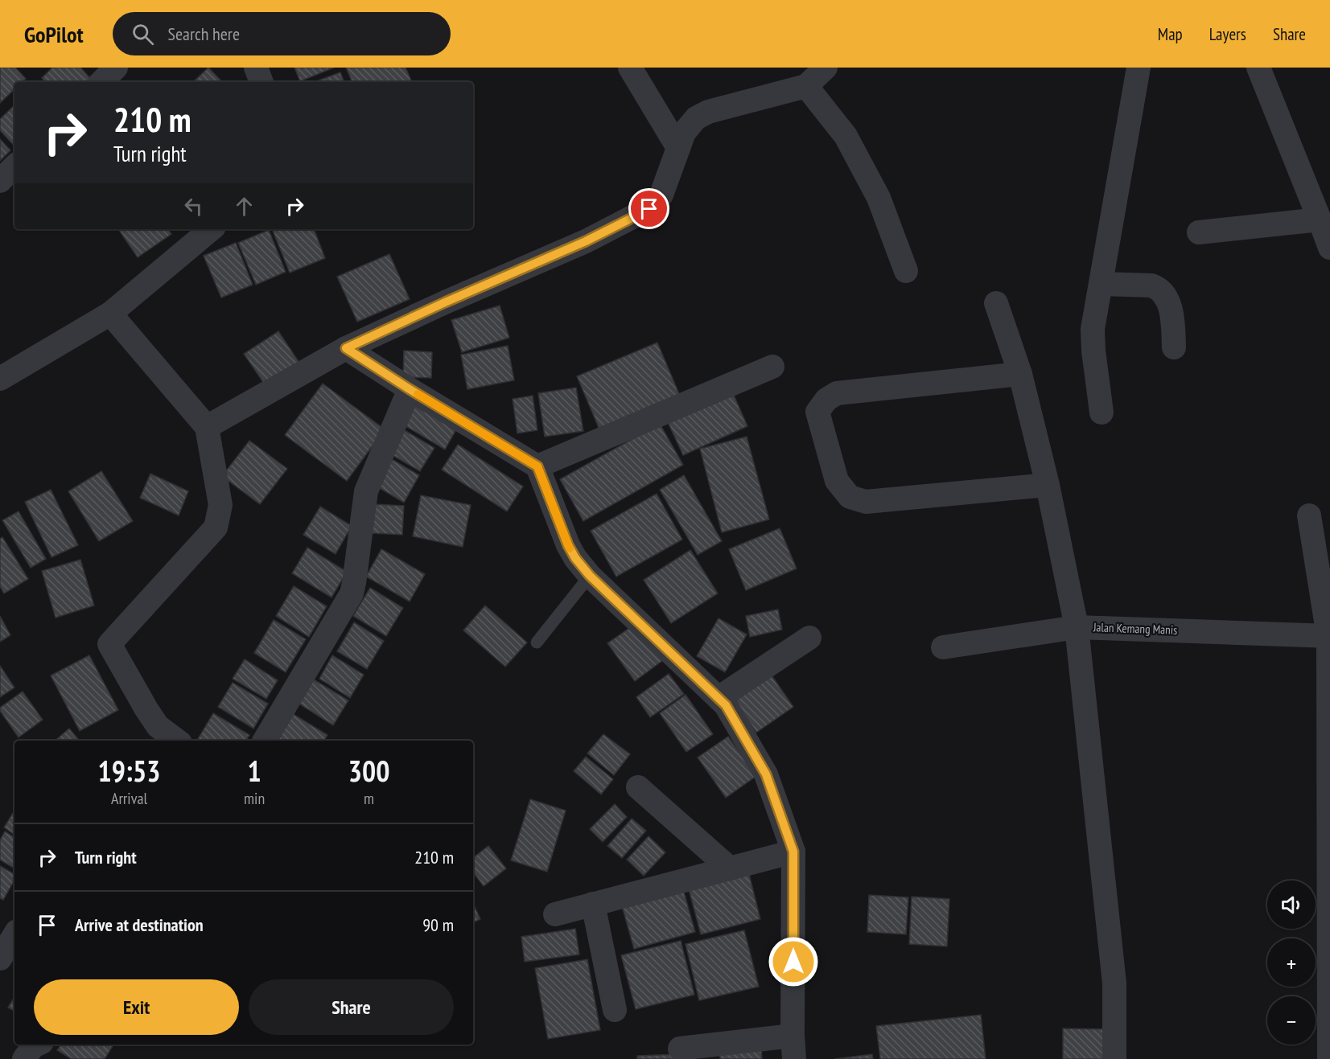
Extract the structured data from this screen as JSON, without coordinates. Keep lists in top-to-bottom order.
{
  "streets": {
    "street": ["Jalan Kemang Manis"]
  },
  "page": {
    "header": "GoPilot",
    "search": "Search here",
    "nav": ["Map", "Layers", "Share"],
    "turn": ["210 m", "Turn right"],
    "eta": [
      "19:53",
      "Arrival",
      "1",
      "min",
      "300",
      "m"
    ],
    "list": [
      {
        "name": "Turn right",
        "value": "210 m"
      },
      {
        "name": "Arrive at destination",
        "value": "90 m"
      }
    ],
    "map_buttons": ["+", "−"],
    "buttons": ["Exit", "Share"]
  }
}
